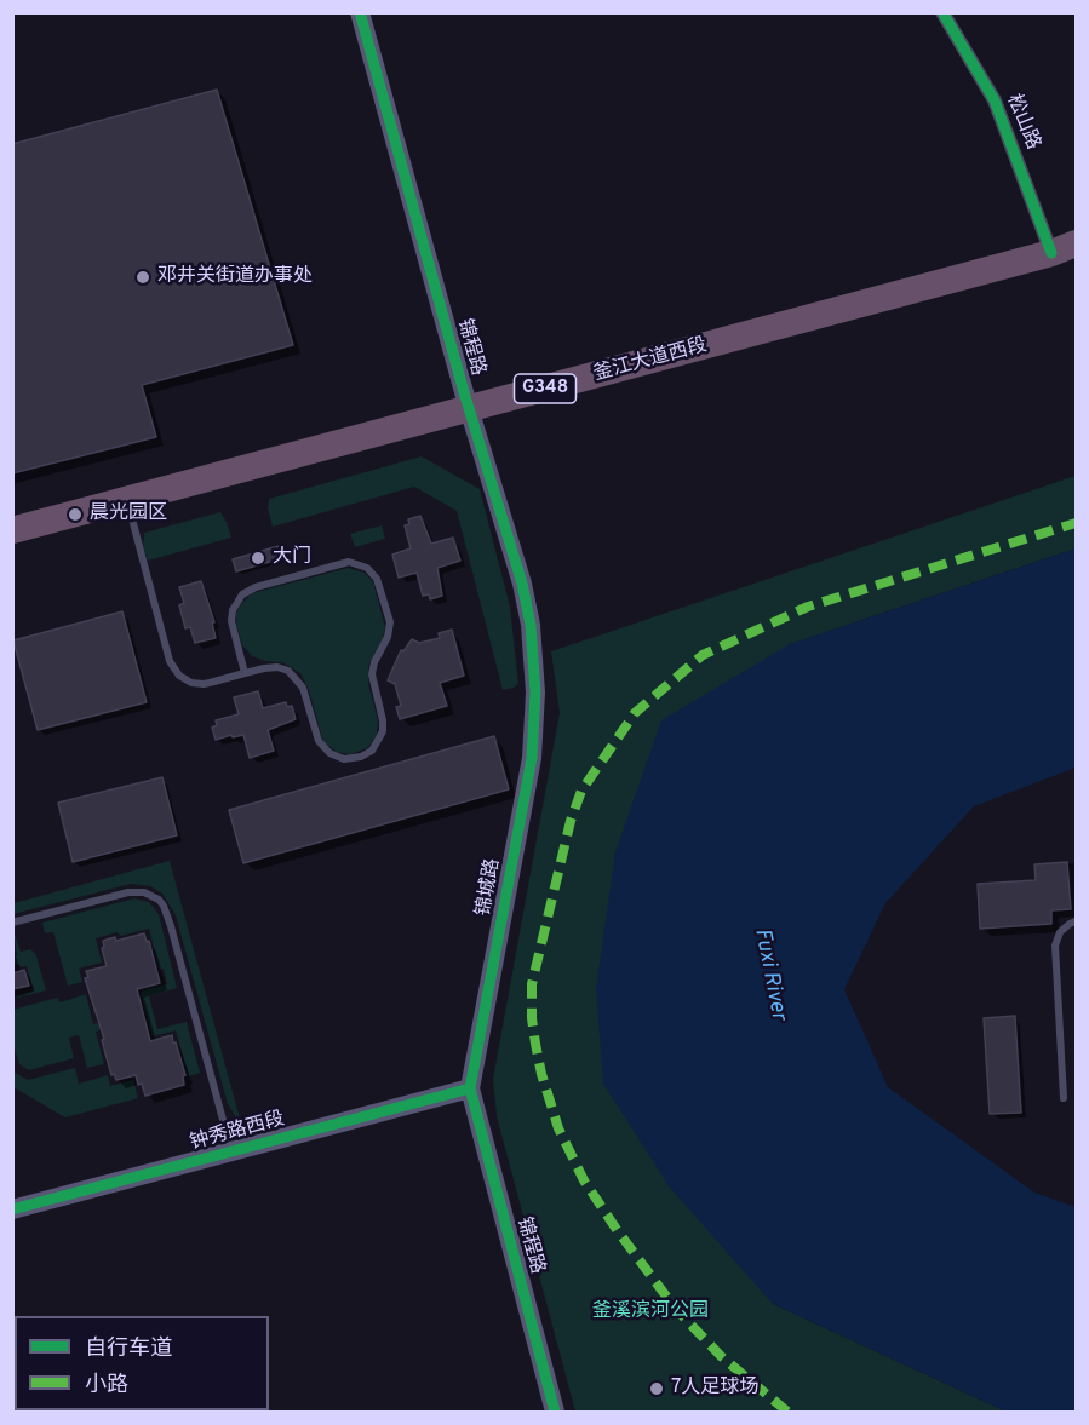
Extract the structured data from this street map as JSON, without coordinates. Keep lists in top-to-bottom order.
{
  "streets": {
    "highway": ["釜江大道西段", "G348"],
    "street": [
      "松山路",
      "锦程路",
      "锦城路",
      "钟秀路西段"
    ]
  },
  "crossings": [
    ["松山路", "釜江大道西段"],
    ["锦程路", "釜江大道西段"],
    ["锦程路", "锦城路"],
    ["锦程路", "钟秀路西段"],
    ["锦城路", "钟秀路西段"]
  ],
  "water": ["Fuxi River"],
  "parks": ["釜溪滨河公园"],
  "places": [
    "邓井关街道办事处",
    "晨光园区",
    "大门",
    "7人足球场"
  ],
  "legend": ["自行车道", "小路"]
}
